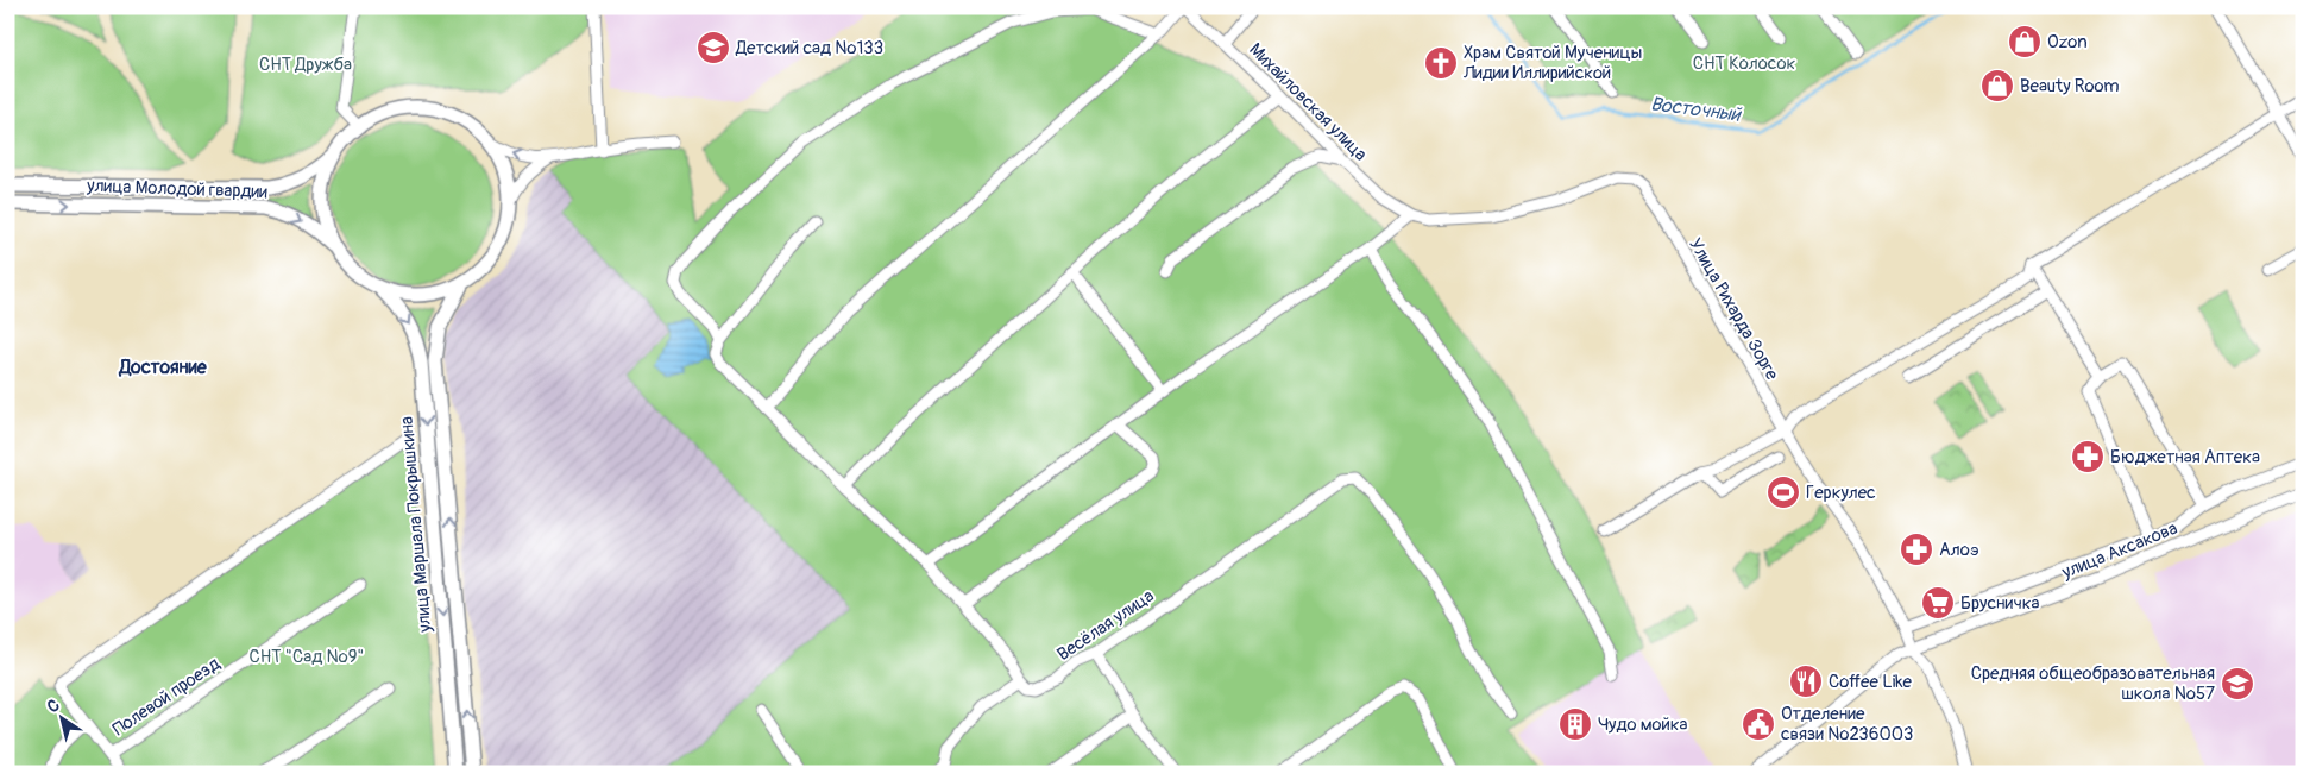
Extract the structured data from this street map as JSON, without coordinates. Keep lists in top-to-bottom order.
{
  "streets": {
    "main road": ["улица Молодой гвардии", "улица Маршала Покрышкина"],
    "street": [
      "Михайловская улица",
      "Улица Рихарда Зорге",
      "улица Аксакова",
      "Весёлая улица",
      "Полевой проезд"
    ]
  },
  "crossings": [
    ["Михайловская улица", "Улица Рихарда Зорге"],
    ["улица Молодой гвардии", "улица Маршала Покрышкина"]
  ],
  "districts": ["Достояние"],
  "water": ["Восточный"],
  "parks": ["СНТ Колосок", "СНТ Дружба", "СНТ \"Сад №9\""],
  "places": {
    "shop": ["Ozon", "Beauty Room"],
    "school or university": ["Детский сад №133", "Средняя общеобразовательная школа №57"],
    "church": ["Храм Святой Мученицы Лидии Иллирийской"],
    "pharmacy": ["Бюджетная Аптека", "Алоэ"],
    "sports": ["Геркулес"],
    "supermarket": ["Брусничка"],
    "restaurant": ["Coffee Like"],
    "building": ["Чудо мойка"],
    "public building": ["Отделение связи №236003"]
  },
  "north": "top left"
}
